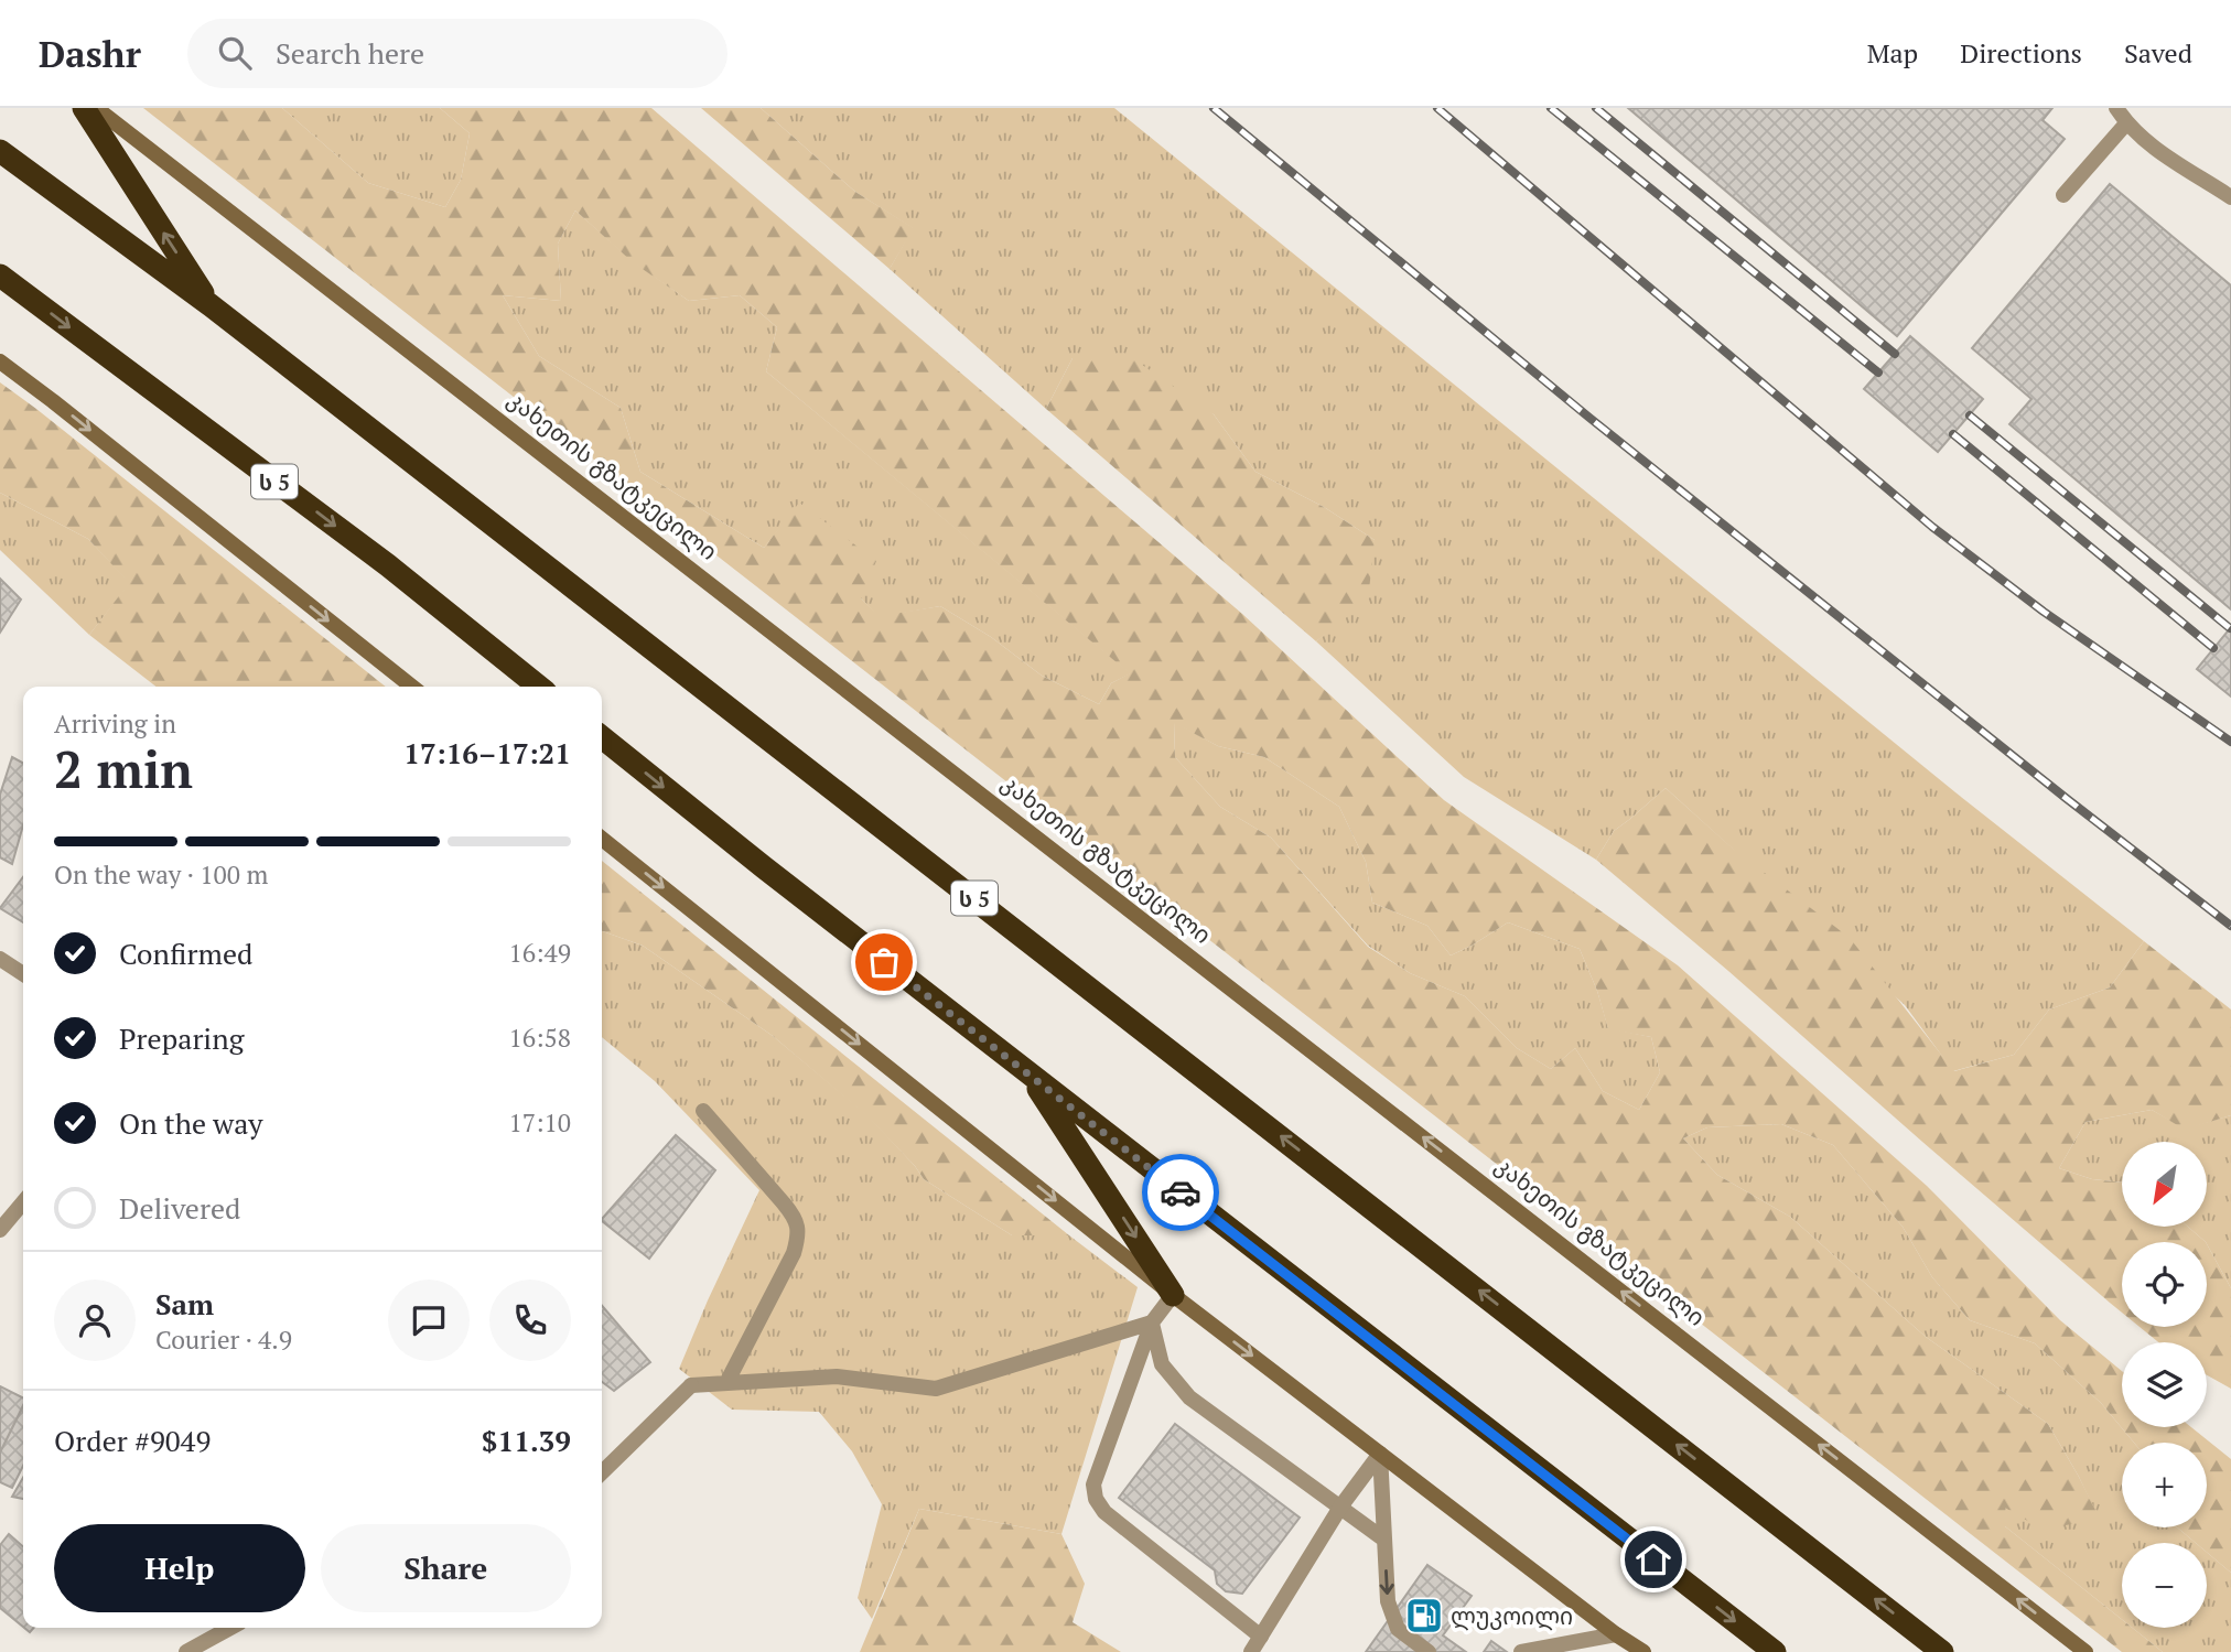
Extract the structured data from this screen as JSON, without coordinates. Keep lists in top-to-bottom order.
{
  "streets": {
    "highway": ["ს 5"],
    "street": ["კახეთის გზატკეცილი"]
  },
  "one_way": ["კახეთის გზატკეცილი"],
  "places": {
    "fuel station": ["ლუკოილი"]
  },
  "north": "bottom left",
  "page": {
    "header": "Dashr",
    "search": "Search here",
    "nav": ["Map", "Directions", "Saved"],
    "heading": ["2 min", "Arriving in", "17:16–17:21"],
    "panel": [
      "Sam",
      "Courier · 4.9",
      "Order #9049",
      "$11.39"
    ],
    "bar": "On the way · 100 m",
    "list": [
      ["Confirmed", "16:49"],
      ["Preparing", "16:58"],
      ["On the way", "17:10"],
      "Delivered"
    ],
    "map_buttons": ["+", "−"],
    "buttons": ["Help", "Share"]
  }
}
